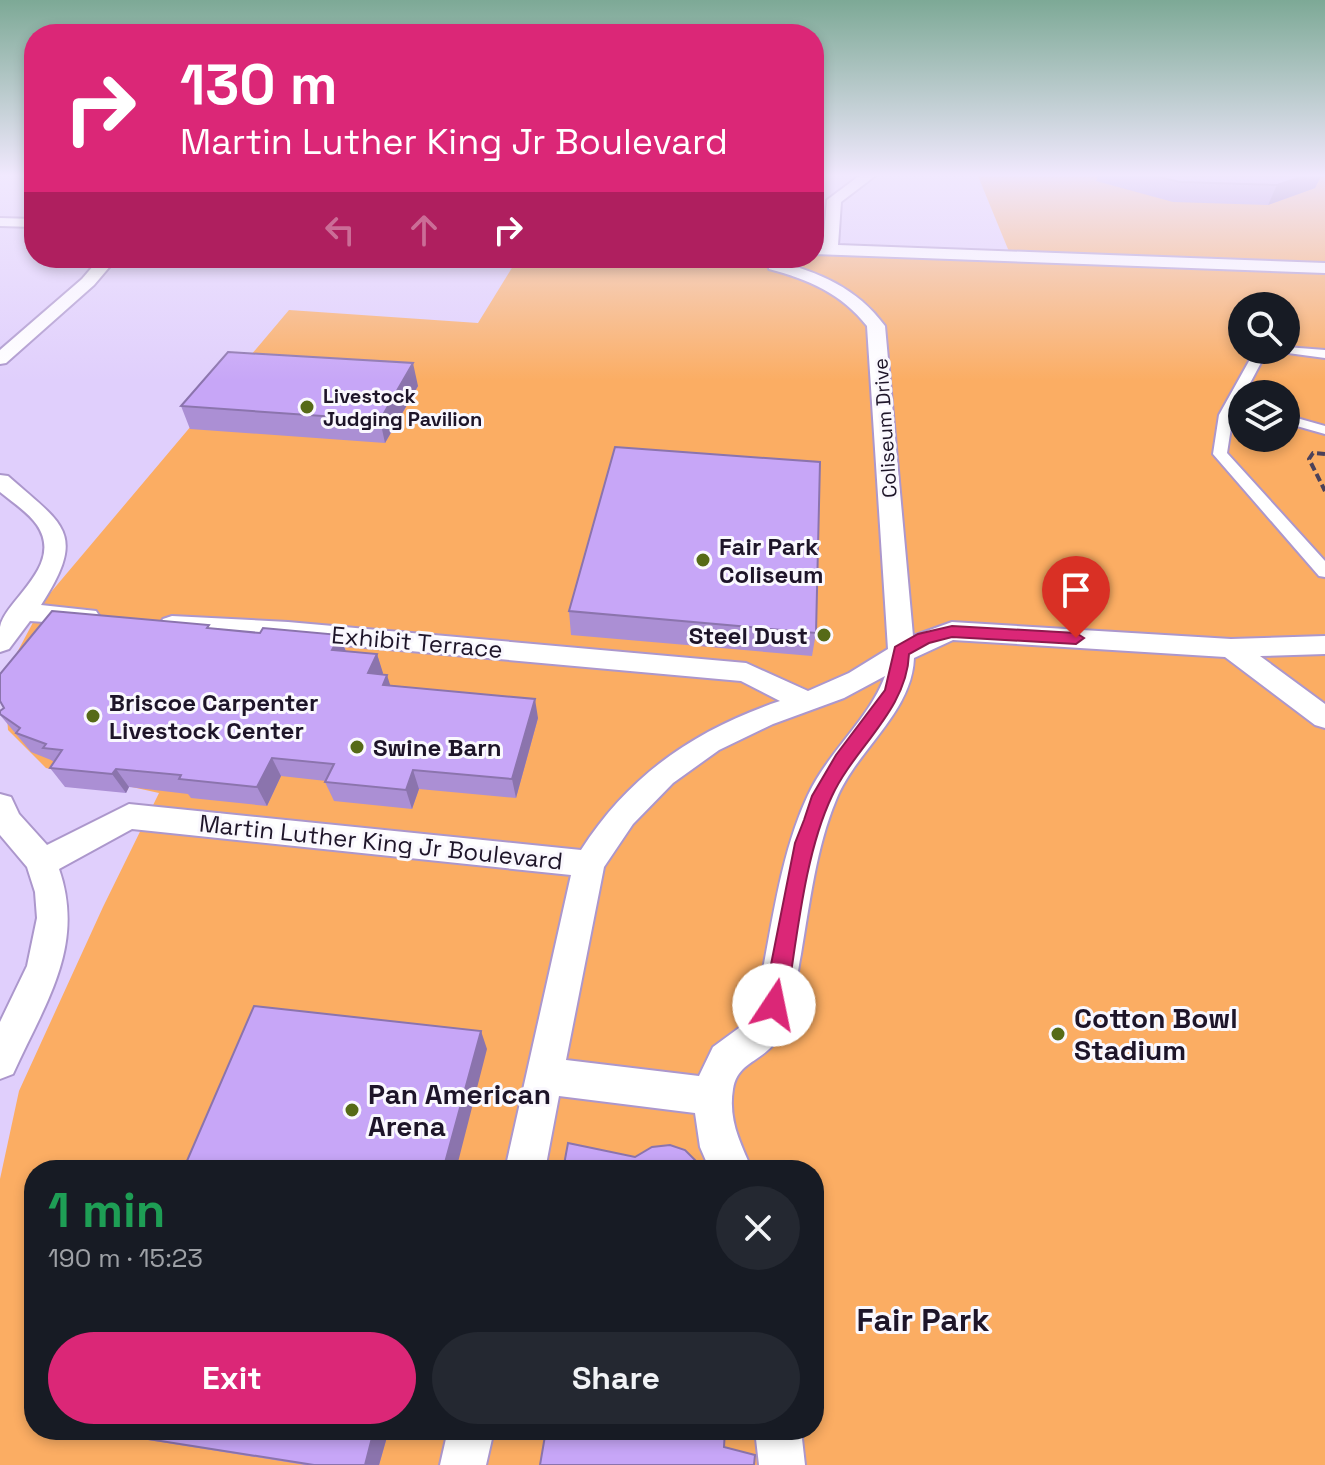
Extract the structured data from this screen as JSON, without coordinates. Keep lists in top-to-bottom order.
{
  "streets": {
    "street": ["Coliseum Drive", "Exhibit Terrace", "Martin Luther King Jr Boulevard"]
  },
  "crossings": [
    ["Coliseum Drive", "Martin Luther King Jr Boulevard"],
    ["Exhibit Terrace", "Martin Luther King Jr Boulevard"]
  ],
  "districts": ["Fair Park"],
  "places": [
    "Livestock Judging Pavilion",
    "Fair Park Coliseum",
    "Steel Dust",
    "Briscoe Carpenter Livestock Center",
    "Swine Barn",
    "Cotton Bowl Stadium",
    "Pan American Arena"
  ],
  "page": {
    "turn": ["130 m", "Martin Luther King Jr Boulevard"],
    "heading": ["1 min", "190 m · 15:23"],
    "buttons": ["Exit", "Share"]
  }
}
